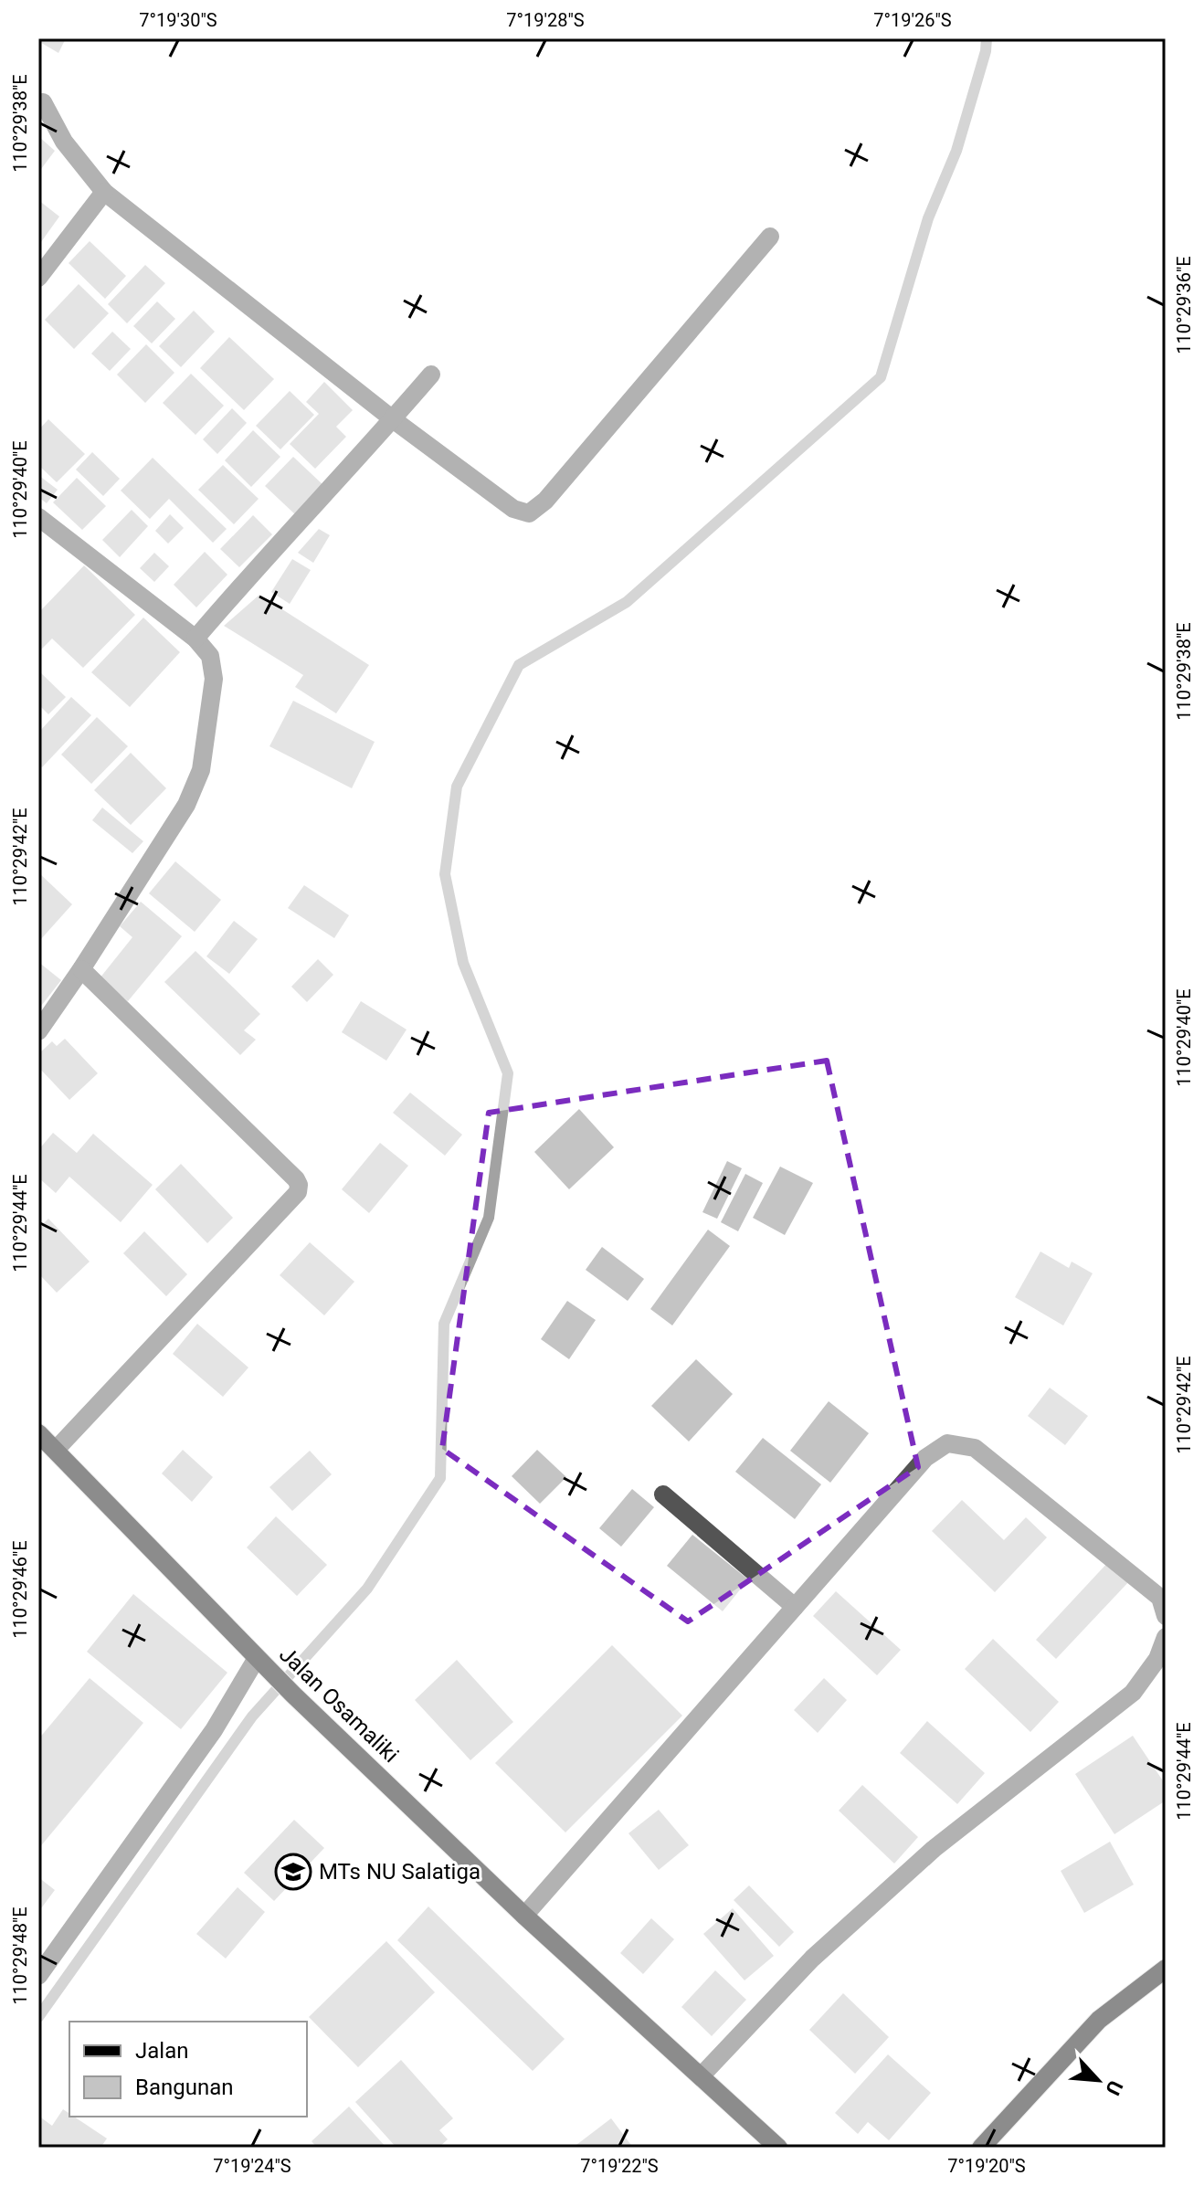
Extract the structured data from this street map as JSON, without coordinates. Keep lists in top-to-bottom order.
{
  "streets": {
    "main road": ["Jalan Osamaliki"]
  },
  "places": {
    "school or university": ["MTs NU Salatiga"]
  },
  "legend": ["Jalan", "Bangunan"],
  "north": "bottom right",
  "coordinates": [
    "7°19'30\"S",
    "7°19'28\"S",
    "7°19'26\"S",
    "110°29'38\"E",
    "110°29'36\"E",
    "110°29'40\"E",
    "110°29'42\"E",
    "110°29'44\"E",
    "110°29'46\"E",
    "110°29'48\"E",
    "7°19'24\"S",
    "7°19'22\"S",
    "7°19'20\"S"
  ]
}
